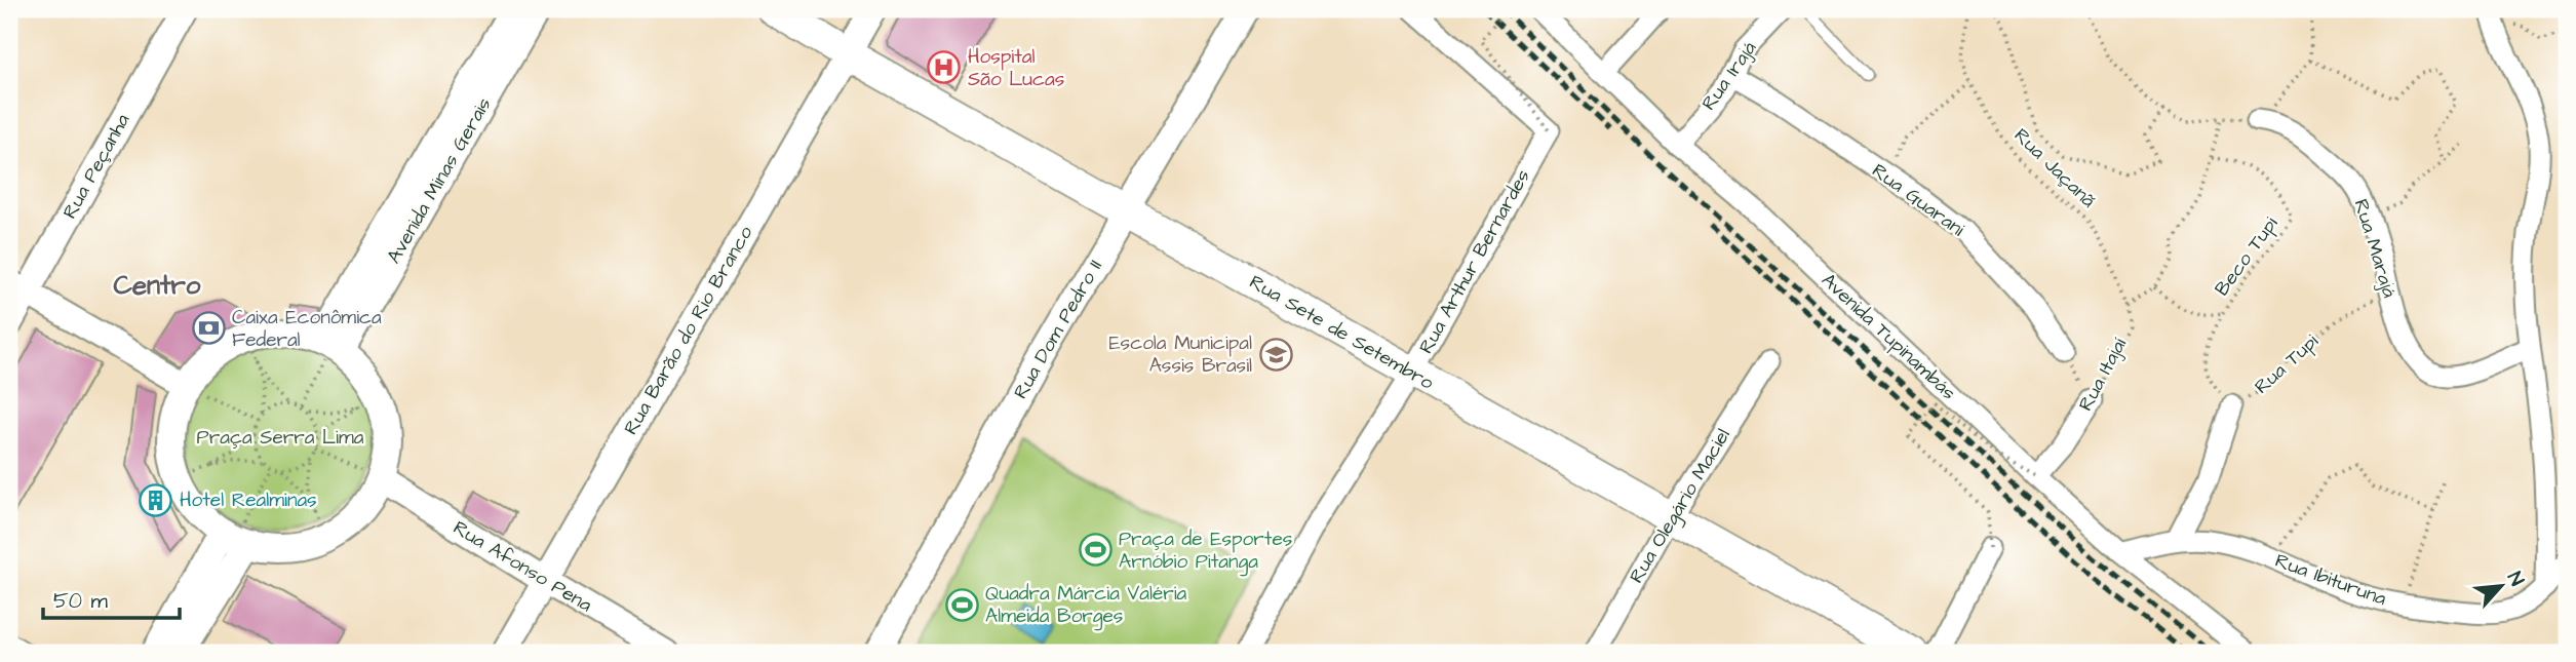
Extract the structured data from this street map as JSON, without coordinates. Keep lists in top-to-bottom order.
{
  "streets": {
    "main road": ["Avenida Minas Gerais", "Rua Sete de Setembro"],
    "street": [
      "Rua Irajá",
      "Rua Peçanha",
      "Rua Guarani",
      "Rua Marajá",
      "Rua Arthur Bernardes",
      "Rua Dom Pedro II",
      "Rua Barão do Rio Branco",
      "Avenida Tupinambás",
      "Rua Tupi",
      "Rua Itajaí",
      "Rua Olegário Maciel",
      "Rua Afonso Pena",
      "Rua Ibituruna"
    ],
    "path": ["Rua Jaçanã", "Beco Tupi"]
  },
  "crossings": [
    ["Rua Irajá", "Rua Guarani"],
    ["Rua Irajá", "Avenida Tupinambás"],
    ["Rua Jaçanã", "Rua Itajaí"],
    ["Rua Marajá", "Rua Tupi"],
    ["Beco Tupi", "Rua Tupi"],
    ["Rua Arthur Bernardes", "Rua Sete de Setembro"],
    ["Rua Dom Pedro II", "Rua Sete de Setembro"],
    ["Rua Barão do Rio Branco", "Rua Sete de Setembro"],
    ["Rua Barão do Rio Branco", "Rua Afonso Pena"],
    ["Rua Sete de Setembro", "Rua Olegário Maciel"],
    ["Avenida Tupinambás", "Rua Itajaí"],
    ["Avenida Tupinambás", "Rua Ibituruna"],
    ["Rua Tupi", "Rua Ibituruna"]
  ],
  "districts": ["Centro"],
  "parks": ["Praça Serra Lima"],
  "places": {
    "hospital": ["Hospital São Lucas"],
    "bank": ["Caixa Econômica Federal"],
    "school or university": ["Escola Municipal Assis Brasil"],
    "building": ["Hotel Realminas"],
    "sports": ["Praça de Esportes Arnóbio Pitanga", "Quadra Márcia Valéria Almeida Borges"]
  },
  "scale_bar": "50 m",
  "north": "top right"
}
